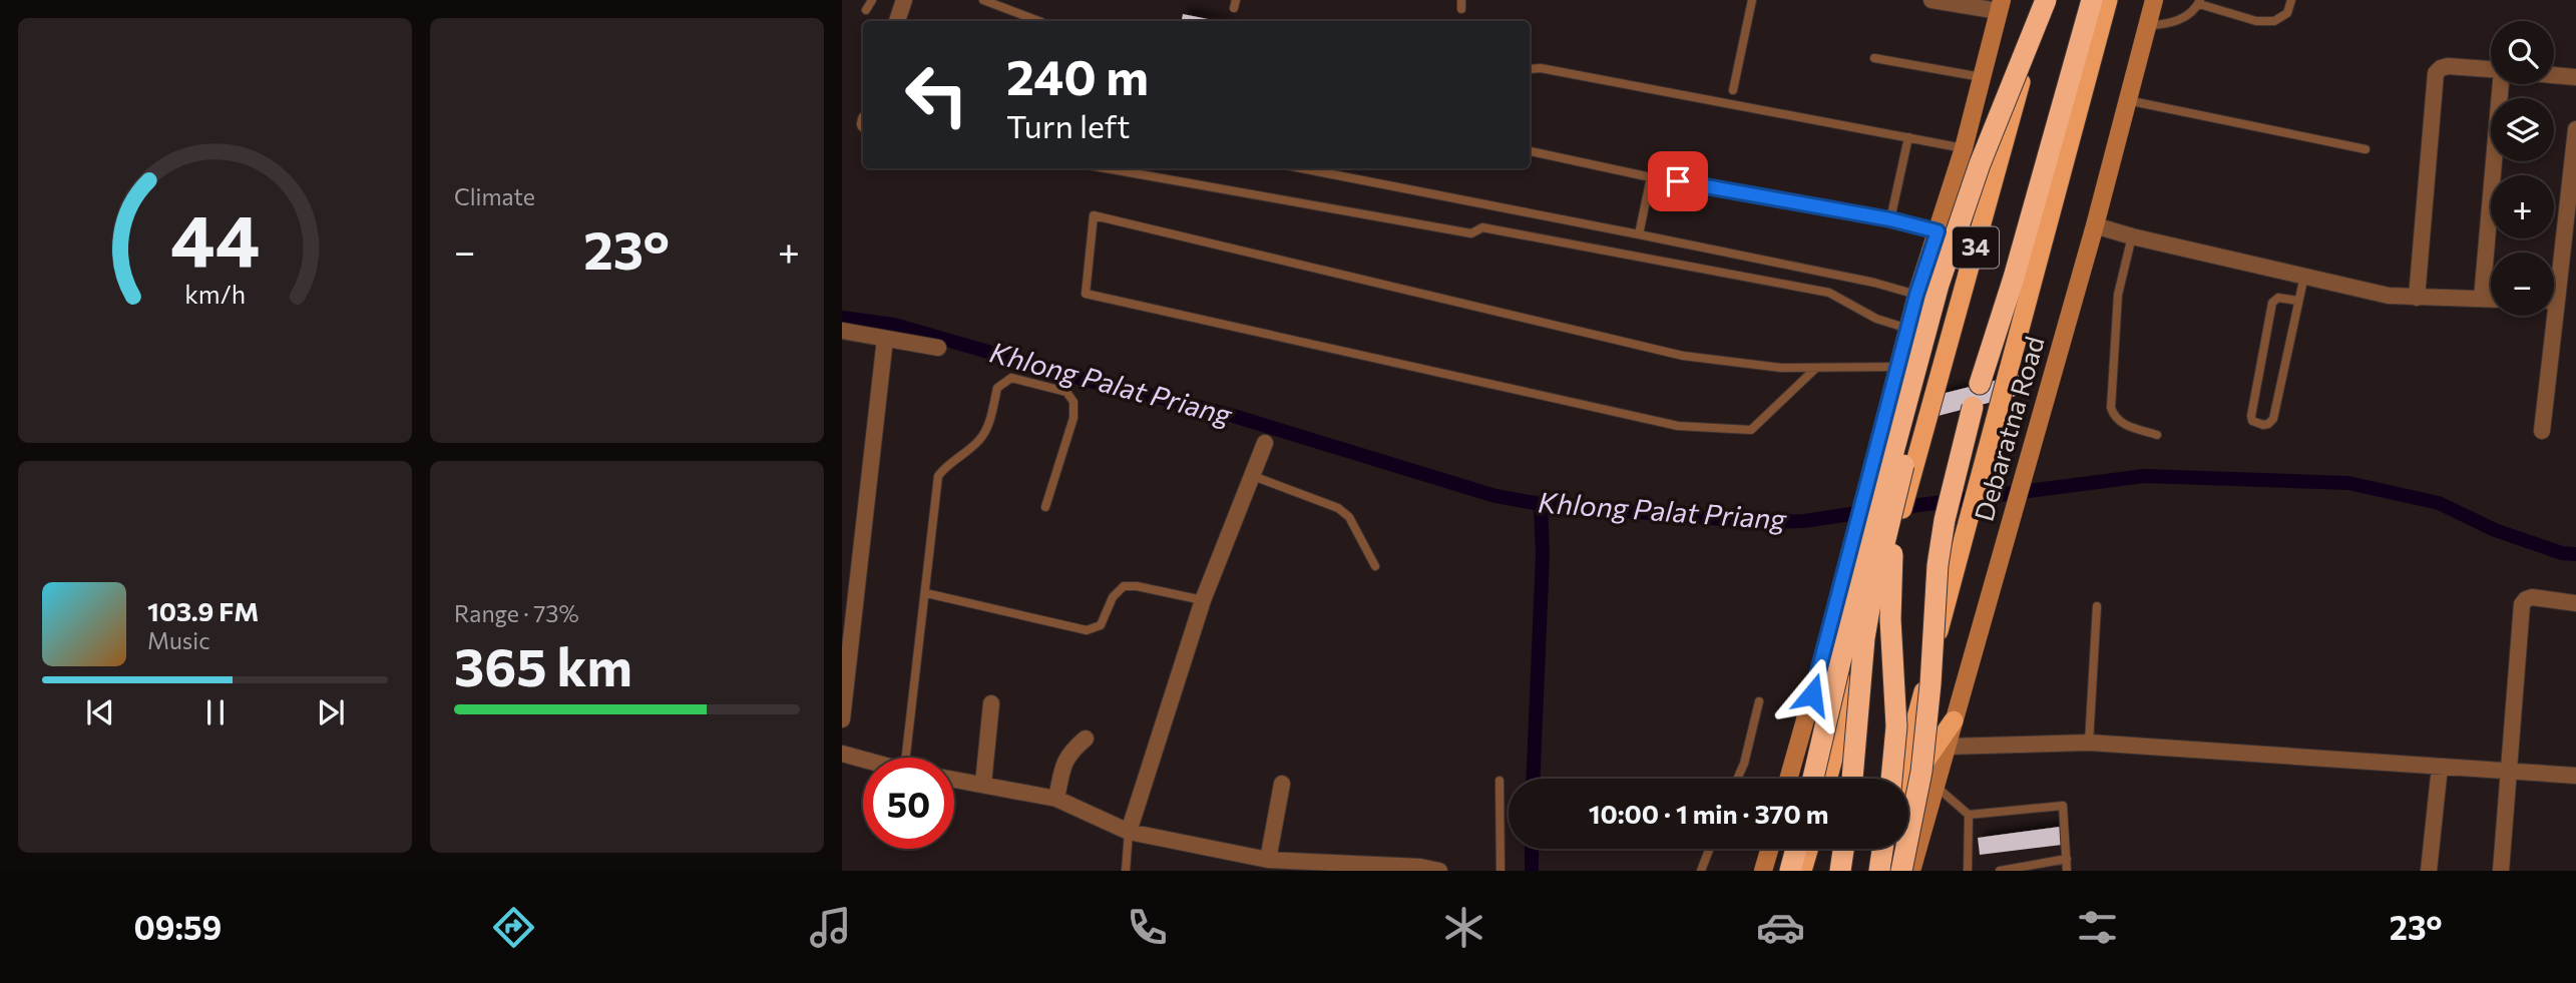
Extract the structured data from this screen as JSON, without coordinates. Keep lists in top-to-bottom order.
{
  "streets": {
    "highway": ["34", "Debaratna Road"]
  },
  "water": ["Khlong Palat Priang"],
  "page": {
    "tile": [
      "Climate",
      ["Range · 73%", "365 km"]
    ],
    "map_buttons": ["+", "−"],
    "turn": ["240 m", "Turn left"],
    "heat": ["−", "23°", "+"],
    "song": ["103.9 FM", "Music"],
    "limit": "50",
    "trip": "10:00 · 1 min · 370 m",
    "tabs": ["09:59", "23°"],
    "gauge": ["44", "km/h"]
  }
}
